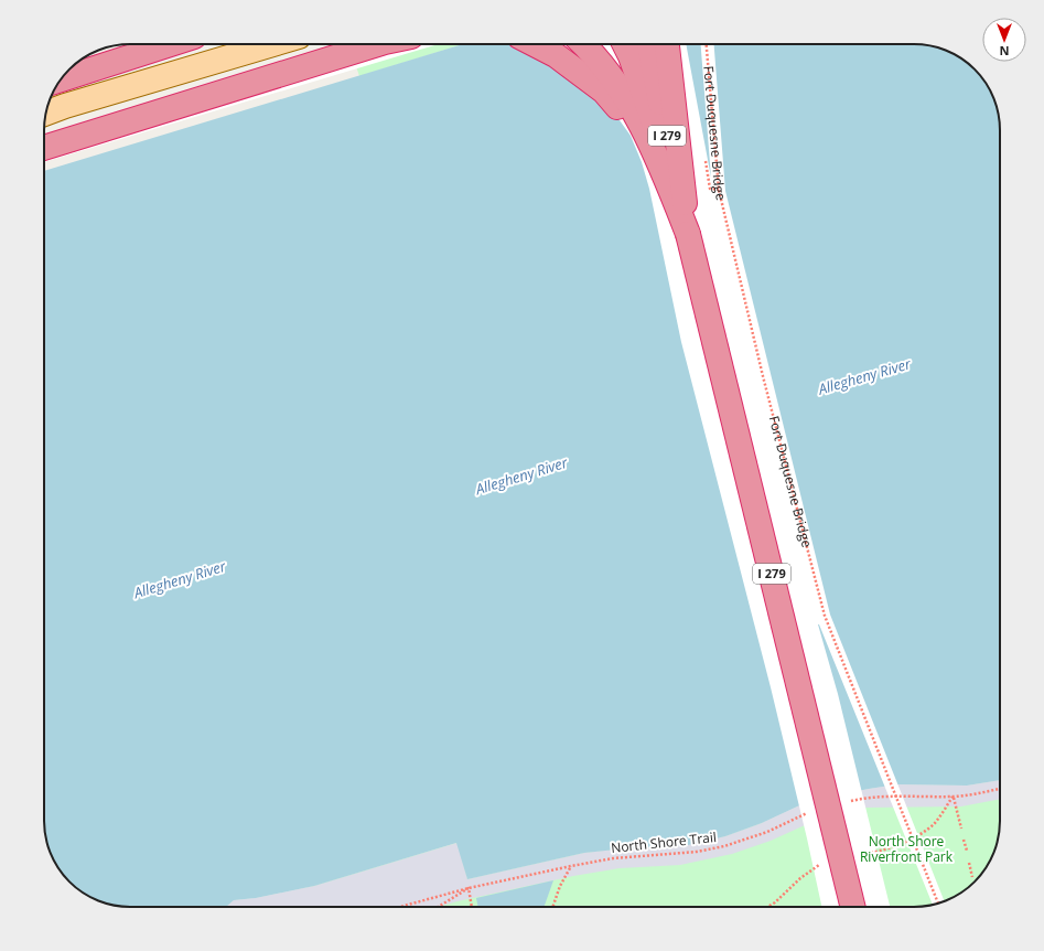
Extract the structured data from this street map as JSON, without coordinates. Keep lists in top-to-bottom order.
{
  "streets": {
    "highway": ["I 279"],
    "path": ["Fort Duquesne Bridge", "North Shore Trail"]
  },
  "water": ["Allegheny River"],
  "parks": ["North Shore Riverfront Park"],
  "north": "bottom"
}
